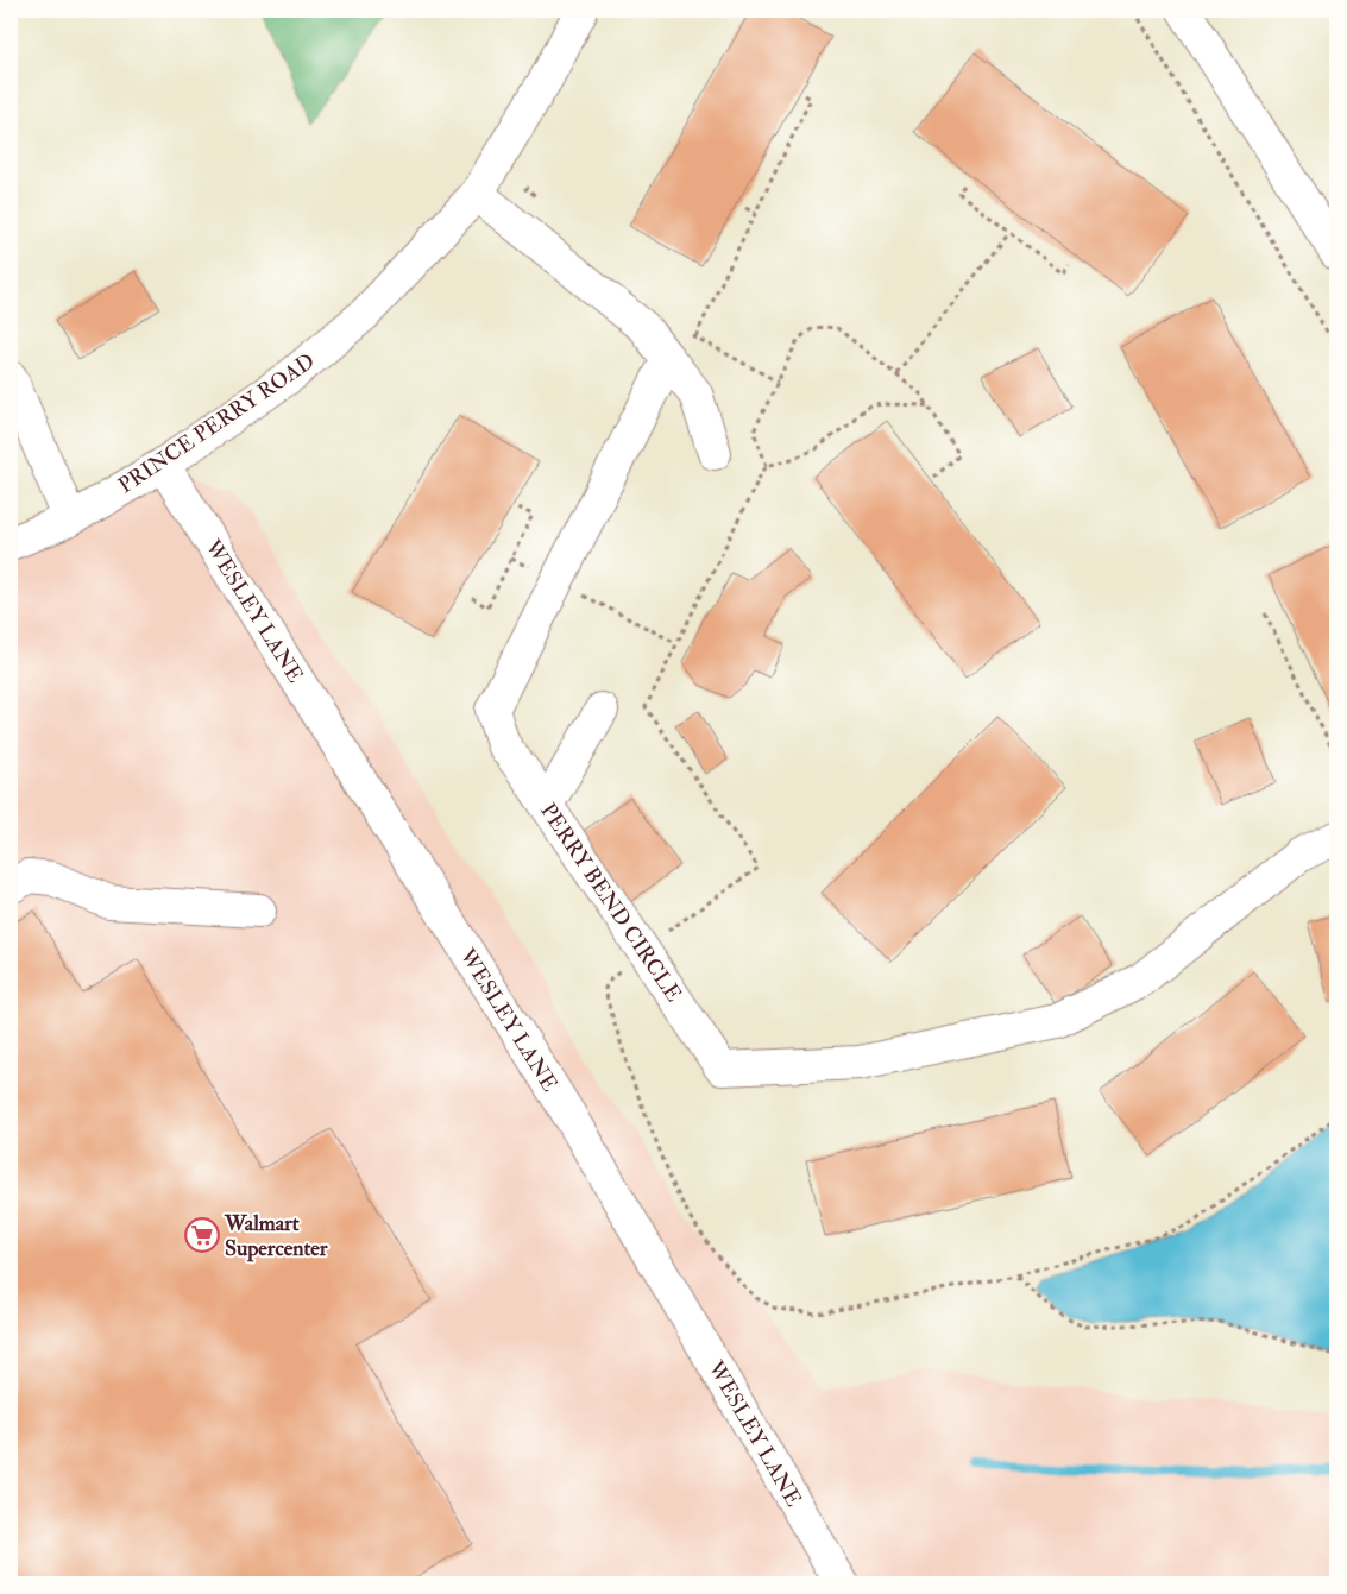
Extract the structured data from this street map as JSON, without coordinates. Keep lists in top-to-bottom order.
{
  "streets": {
    "street": ["PRINCE PERRY ROAD", "WESLEY LANE", "PERRY BEND CIRCLE"]
  },
  "crossings": [
    ["PRINCE PERRY ROAD", "WESLEY LANE"]
  ],
  "places": {
    "supermarket": ["Walmart Supercenter"]
  }
}
